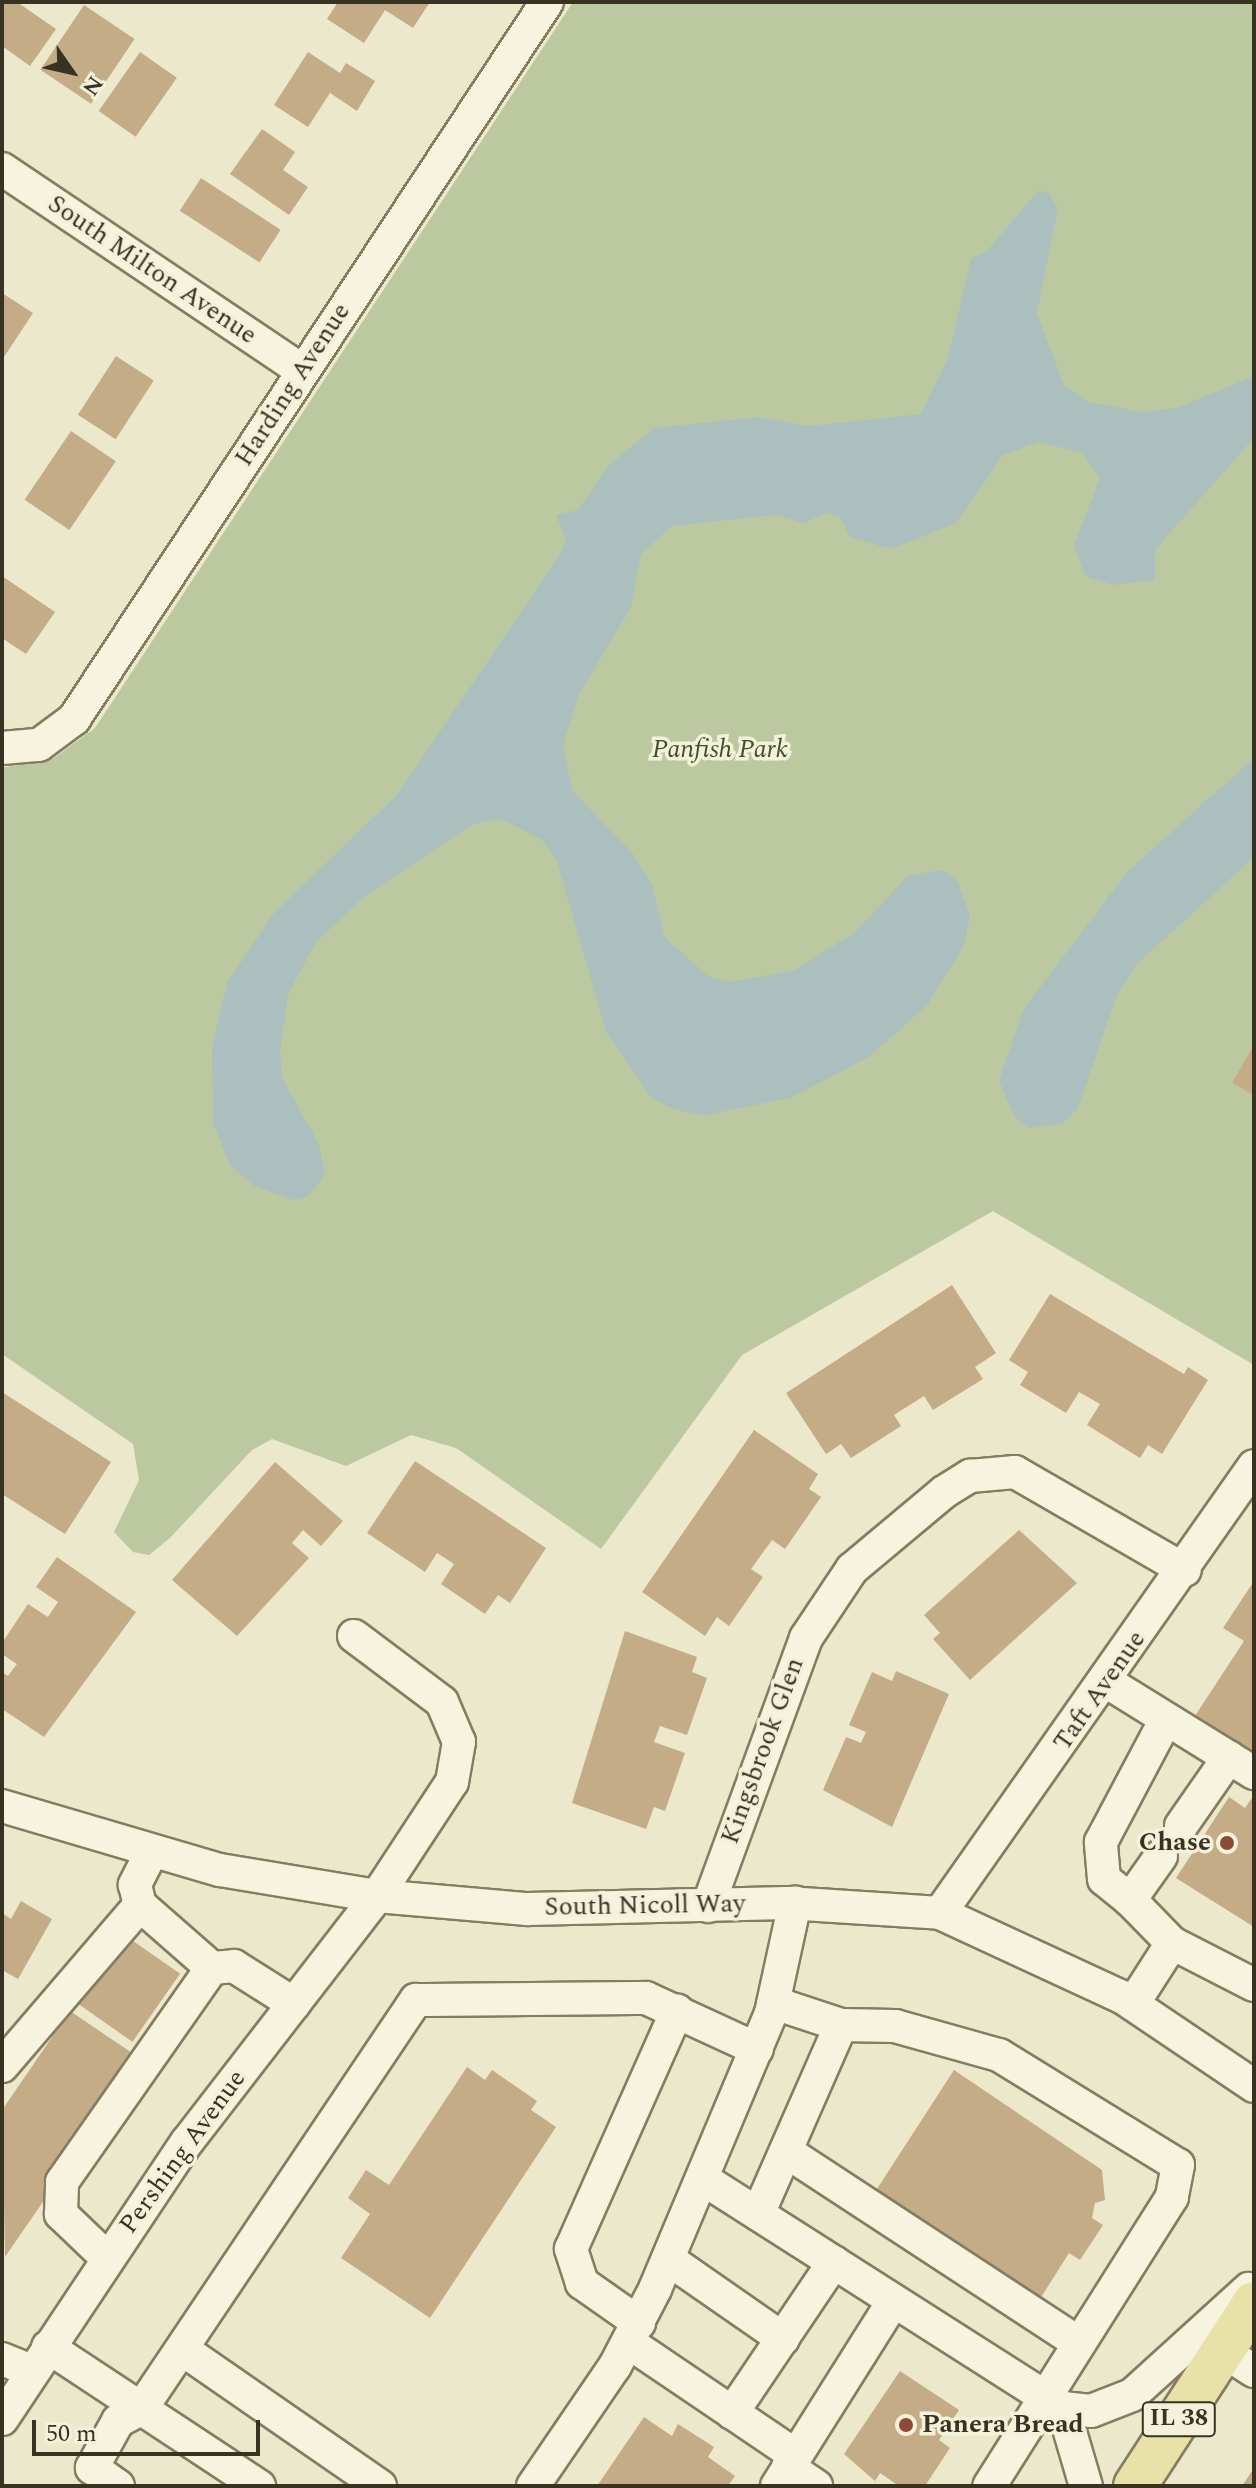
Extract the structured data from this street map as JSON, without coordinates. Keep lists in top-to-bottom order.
{
  "streets": {
    "main road": ["IL 38"],
    "street": [
      "South Milton Avenue",
      "Harding Avenue",
      "Taft Avenue",
      "Kingsbrook Glen",
      "South Nicoll Way",
      "Pershing Avenue"
    ]
  },
  "crossings": [
    ["South Milton Avenue", "Harding Avenue"],
    ["Taft Avenue", "Kingsbrook Glen"],
    ["Taft Avenue", "South Nicoll Way"],
    ["Kingsbrook Glen", "South Nicoll Way"],
    ["South Nicoll Way", "Pershing Avenue"]
  ],
  "parks": ["Panfish Park"],
  "places": ["Chase", "Panera Bread"],
  "scale_bar": "50 m",
  "north": "bottom right"
}
